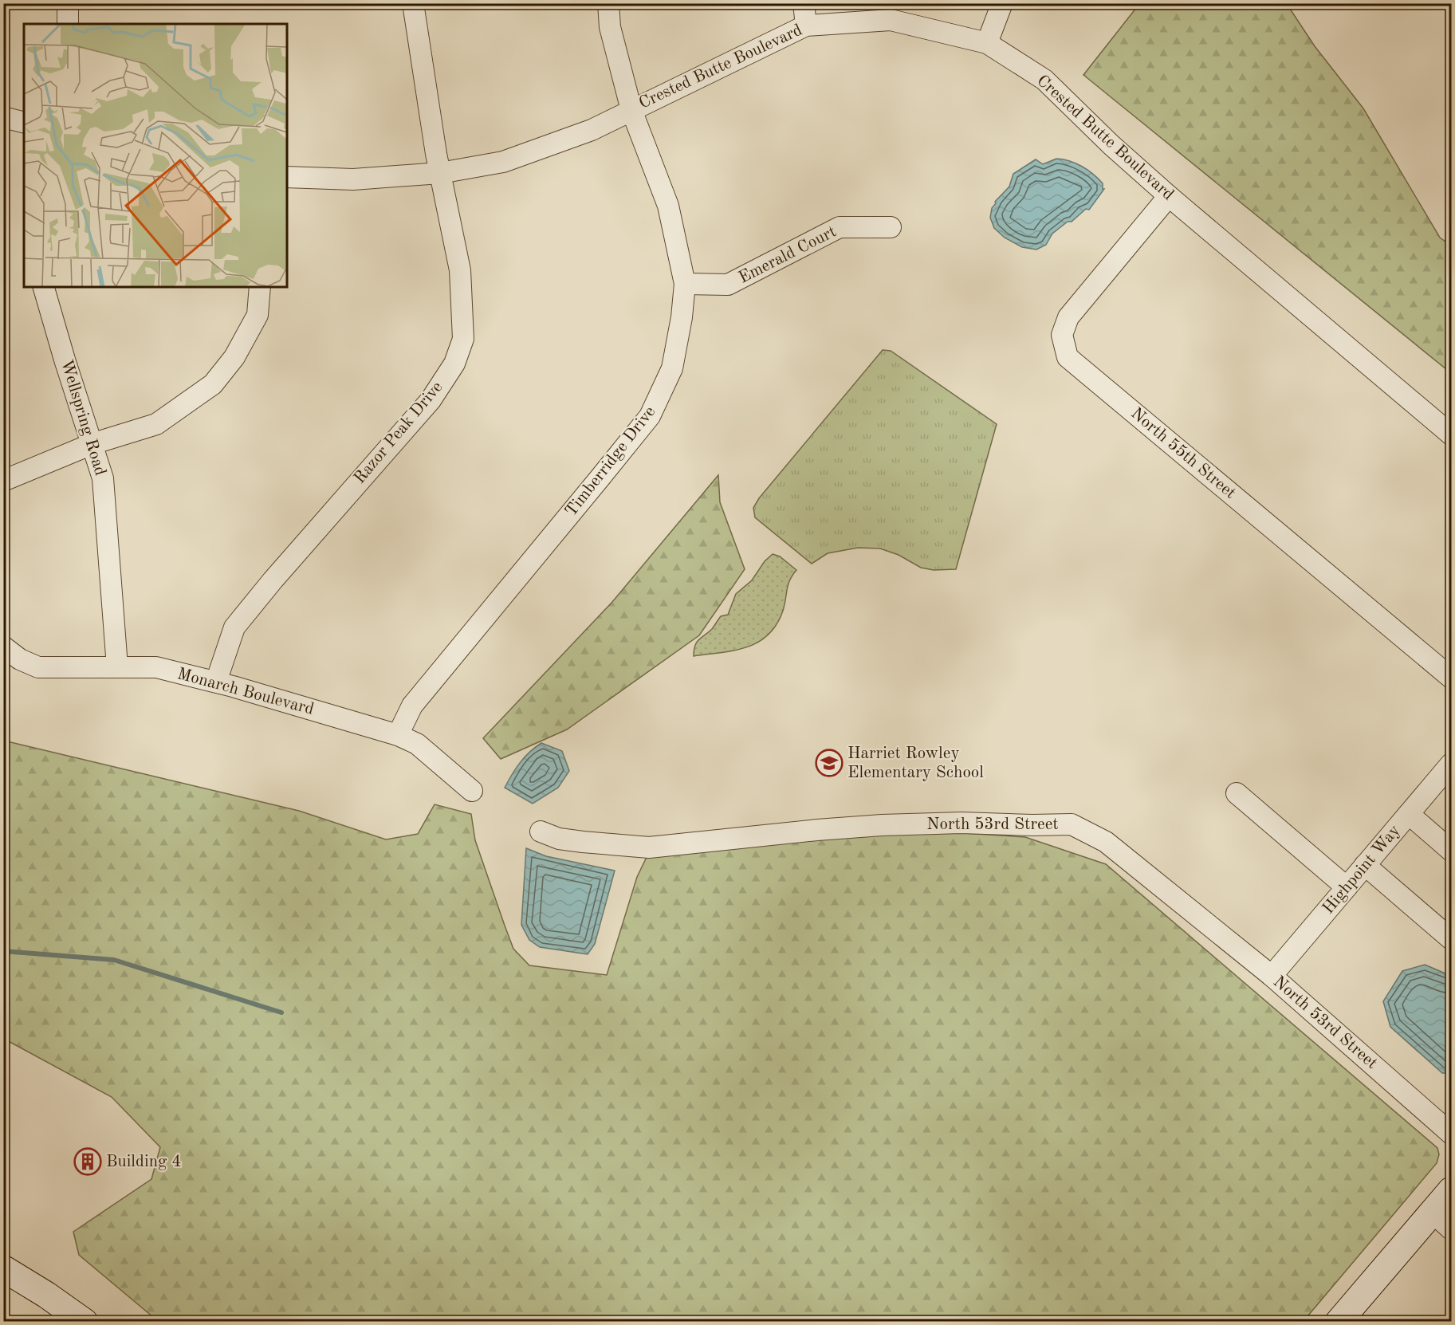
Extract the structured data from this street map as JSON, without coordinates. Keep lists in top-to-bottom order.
{
  "streets": {
    "street": [
      "Crested Butte Boulevard",
      "Emerald Court",
      "Wellspring Road",
      "Razor Peak Drive",
      "North 55th Street",
      "Timberridge Drive",
      "Monarch Boulevard",
      "North 53rd Street",
      "Highpoint Way"
    ]
  },
  "crossings": [
    ["Crested Butte Boulevard", "Razor Peak Drive"],
    ["Crested Butte Boulevard", "North 55th Street"],
    ["Crested Butte Boulevard", "Timberridge Drive"],
    ["Emerald Court", "Timberridge Drive"],
    ["Wellspring Road", "Monarch Boulevard"],
    ["Razor Peak Drive", "Monarch Boulevard"],
    ["Timberridge Drive", "Monarch Boulevard"],
    ["North 53rd Street", "Highpoint Way"]
  ],
  "places": {
    "school or university": ["Harriet Rowley Elementary School"],
    "building": ["Building 4"]
  }
}
